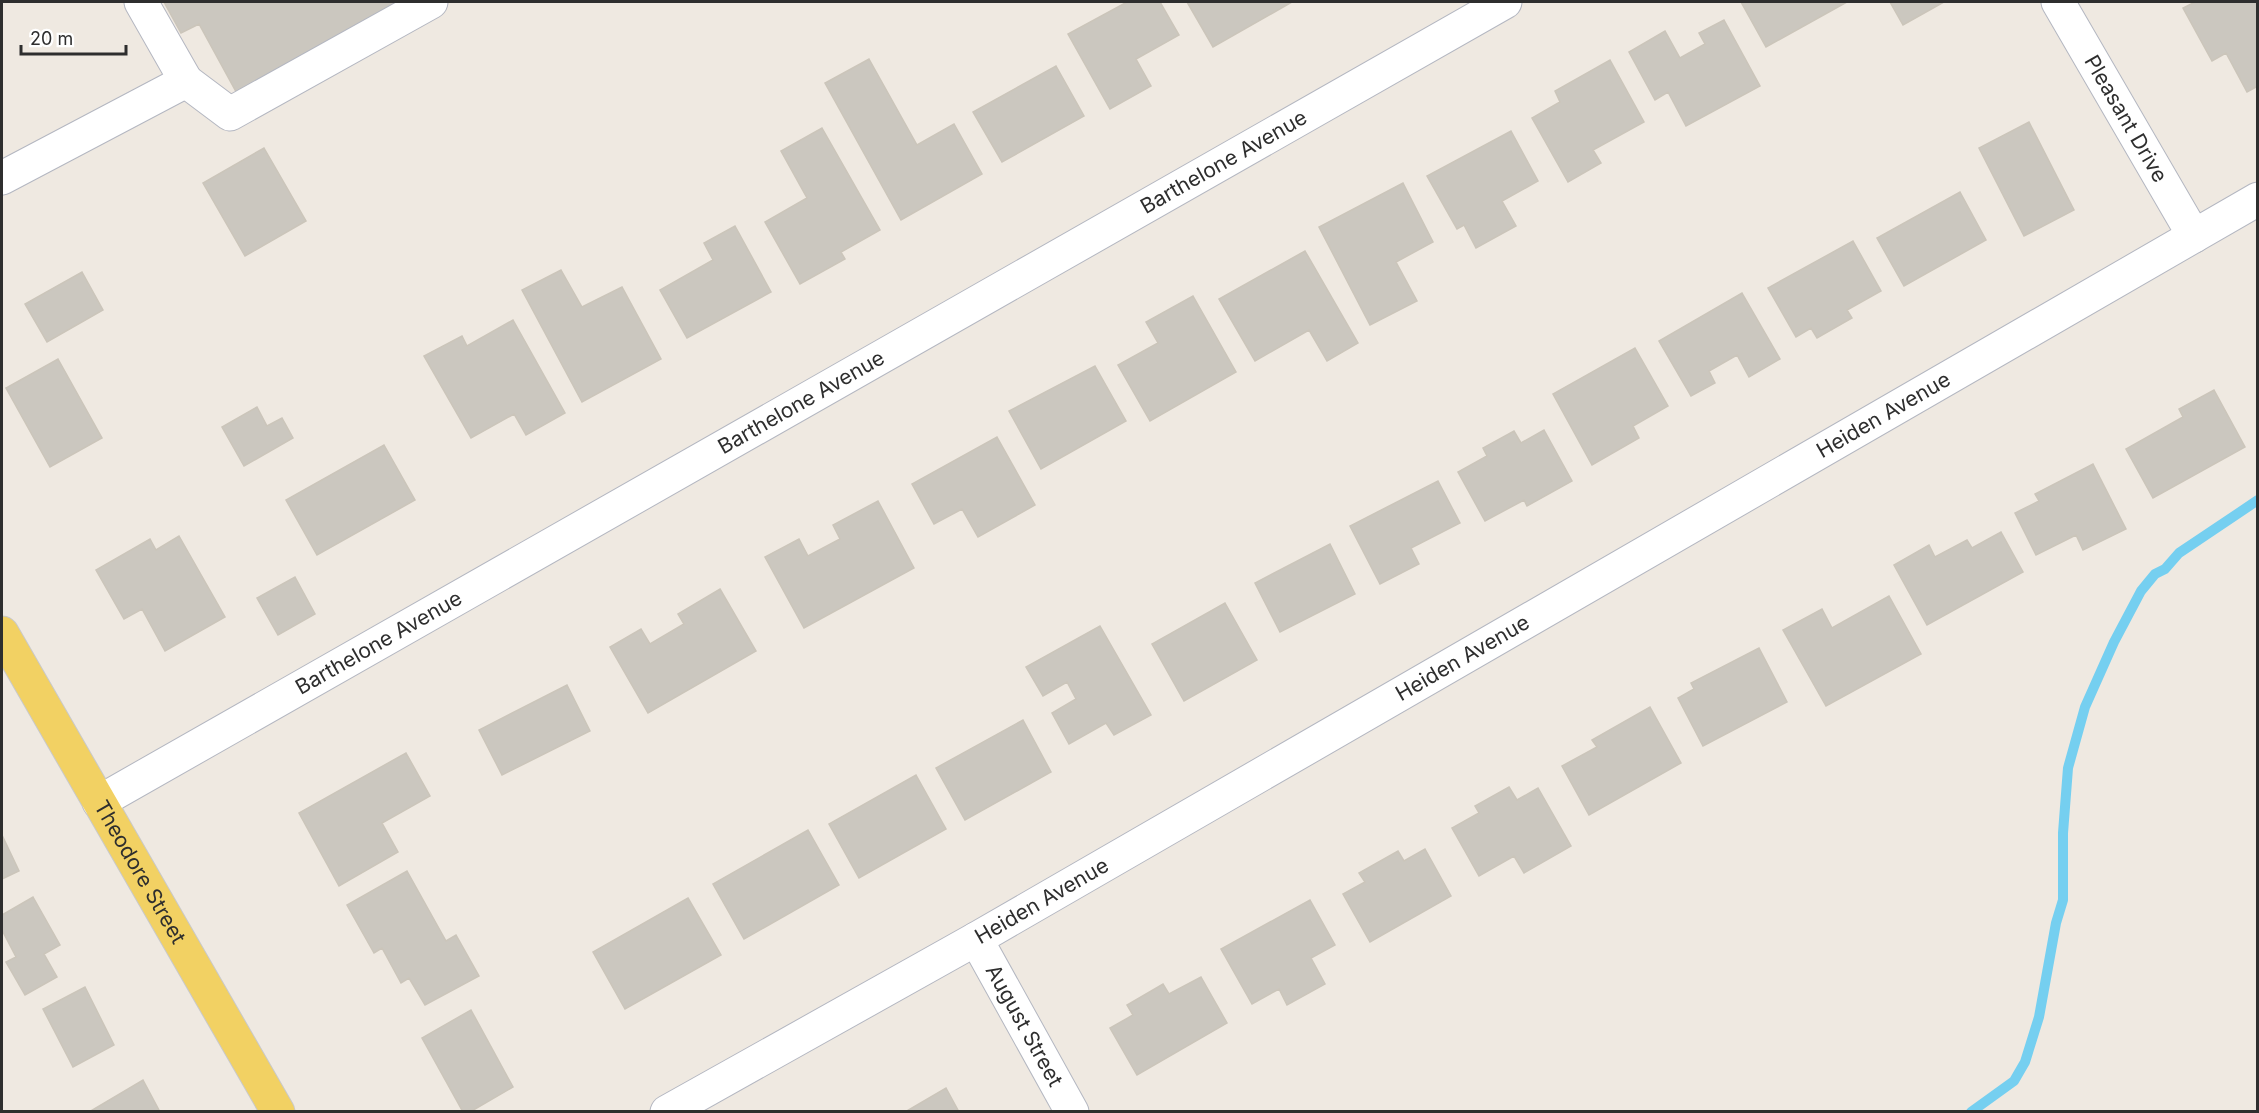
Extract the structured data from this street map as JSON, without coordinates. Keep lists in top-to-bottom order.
{
  "streets": {
    "main road": ["Theodore Street"],
    "street": [
      "Pleasant Drive",
      "Barthelone Avenue",
      "Heiden Avenue",
      "August Street"
    ]
  },
  "crossings": [
    ["Pleasant Drive", "Heiden Avenue"],
    ["Barthelone Avenue", "Theodore Street"],
    ["Heiden Avenue", "August Street"]
  ],
  "scale_bar": "20 m"
}
